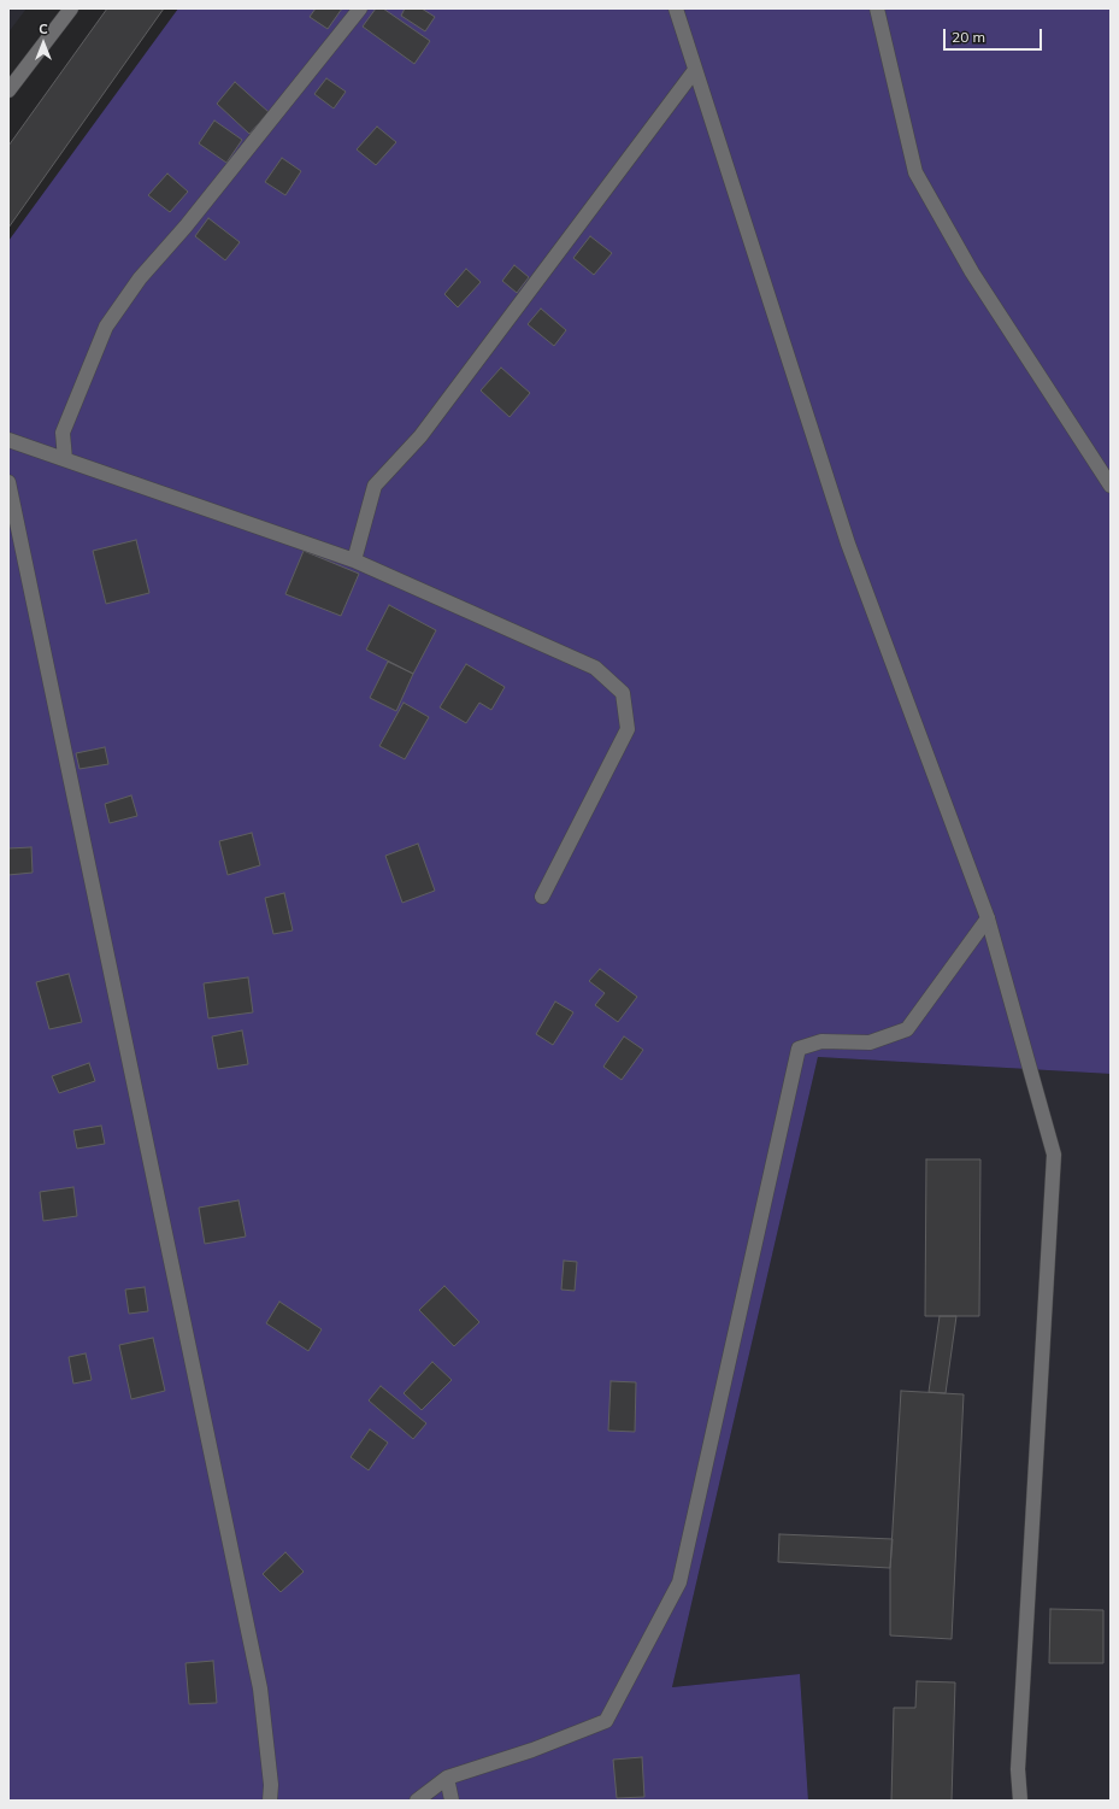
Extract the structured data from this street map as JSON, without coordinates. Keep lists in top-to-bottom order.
{
  "scale_bar": "20 m",
  "north": "top"
}
